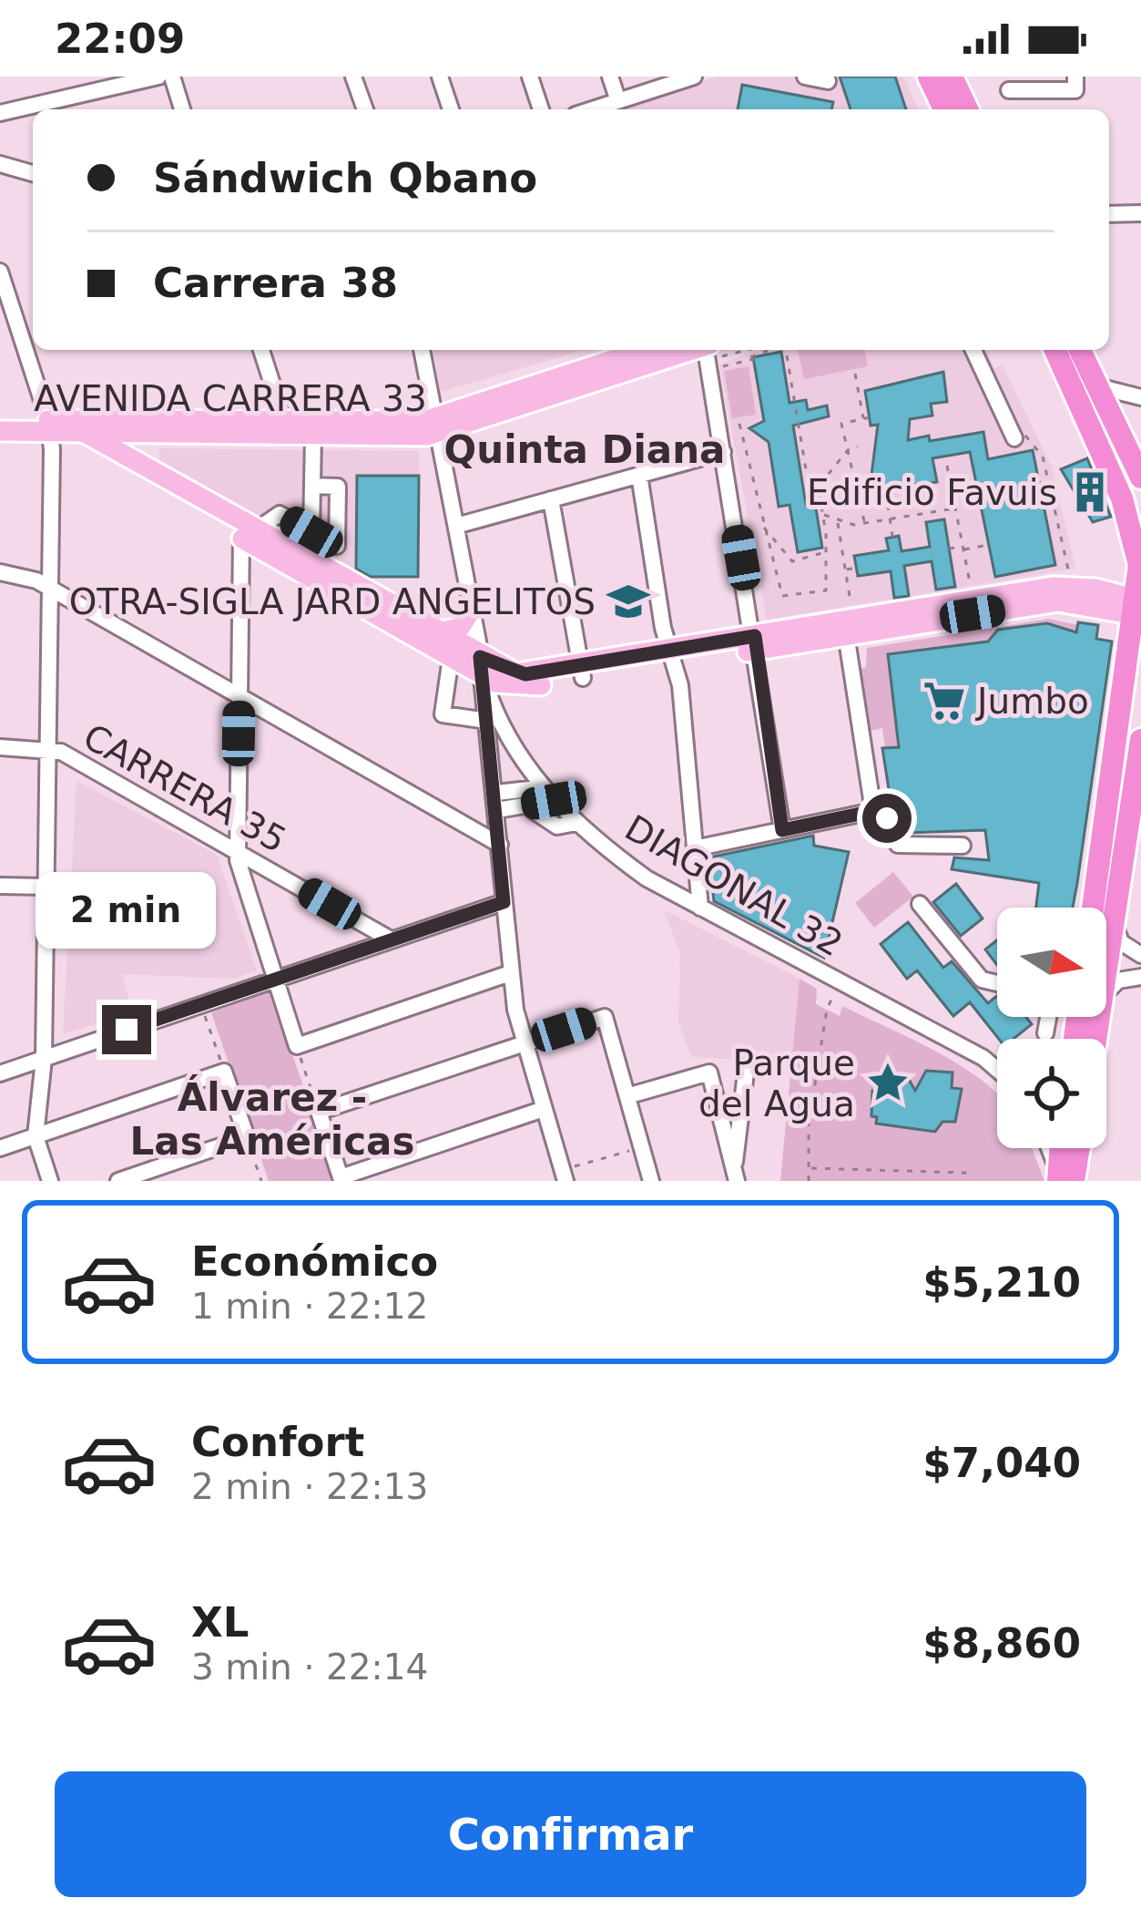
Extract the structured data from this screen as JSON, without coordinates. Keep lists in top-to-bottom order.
{
  "streets": {
    "main road": ["AVENIDA CARRERA 33"],
    "street": ["CARRERA 35", "DIAGONAL 32"]
  },
  "districts": ["Quinta Diana", "Álvarez - Las Américas"],
  "places": {
    "building": ["Edificio Favuis"],
    "school or university": ["OTRA-SIGLA JARD ANGELITOS"],
    "supermarket": ["Jumbo"],
    "place": ["Parque del Agua"]
  },
  "north": "right",
  "page": {
    "status": "22:09",
    "banner": ["Sándwich Qbano", "Carrera 38"],
    "bubble": "2 min",
    "list": [
      {
        "name": "Económico",
        "note": "1 min · 22:12",
        "value": "$5,210"
      },
      {
        "name": "Confort",
        "note": "2 min · 22:13",
        "value": "$7,040"
      },
      {
        "name": "XL",
        "note": "3 min · 22:14",
        "value": "$8,860"
      }
    ],
    "buttons": "Confirmar"
  }
}
